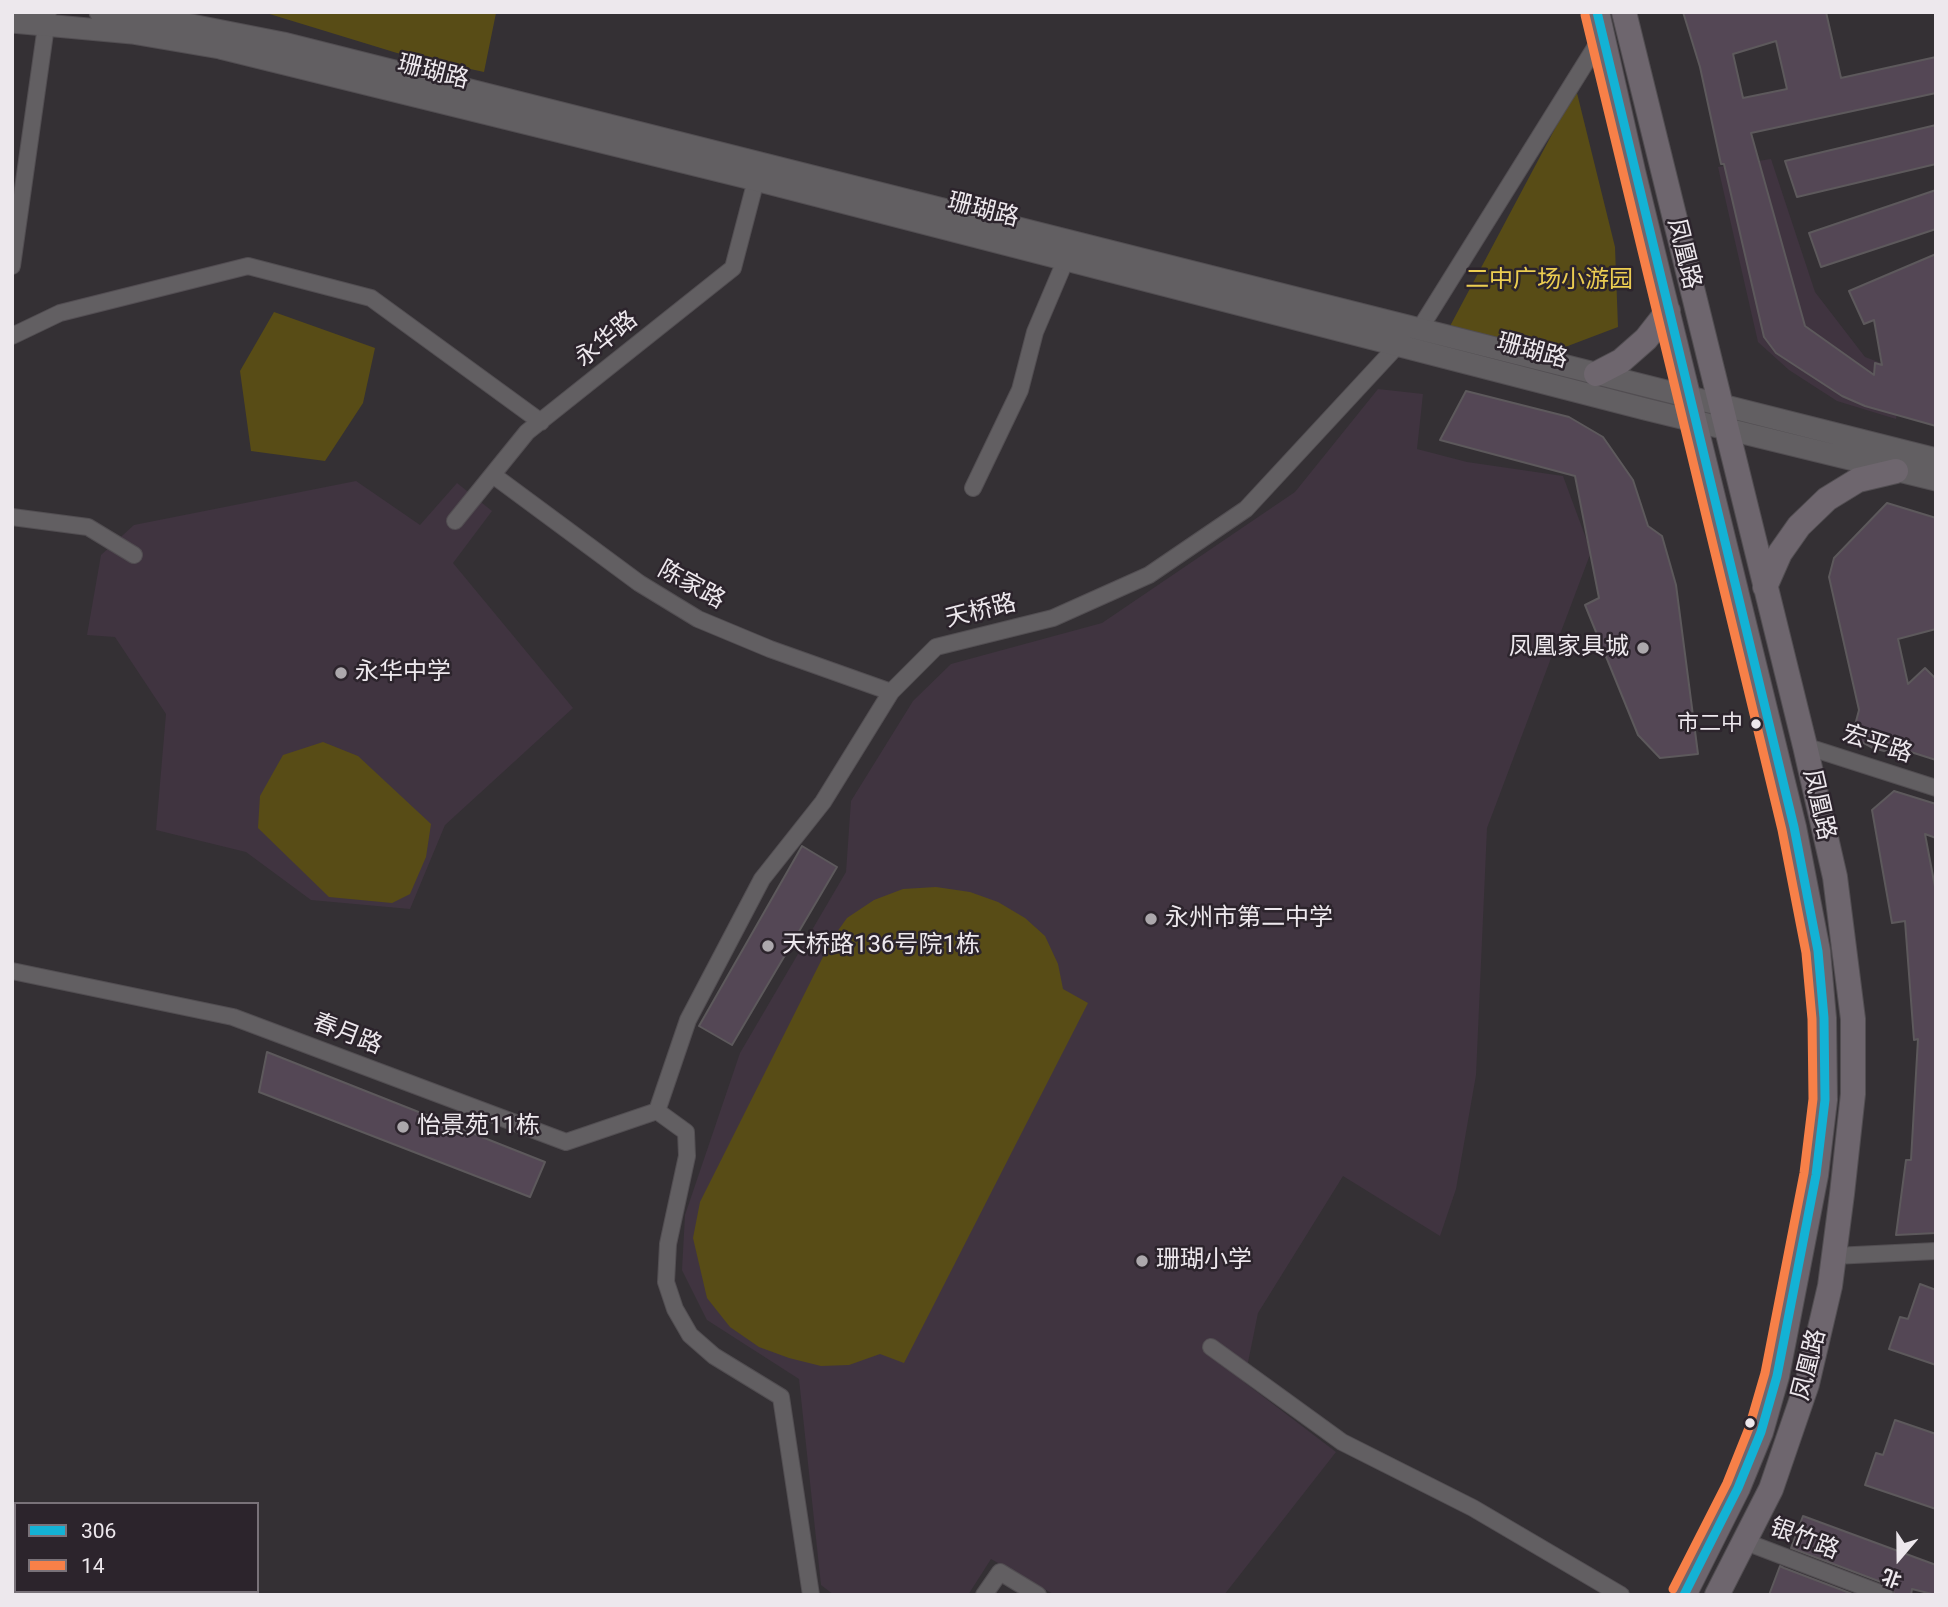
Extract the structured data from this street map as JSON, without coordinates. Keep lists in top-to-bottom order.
{
  "streets": {
    "main road": ["珊瑚路", "凤凰路"],
    "street": [
      "永华路",
      "陈家路",
      "天桥路",
      "宏平路",
      "春月路",
      "银竹路"
    ]
  },
  "crossings": [
    ["珊瑚路", "凤凰路"],
    ["珊瑚路", "永华路"],
    ["珊瑚路", "天桥路"],
    ["凤凰路", "宏平路"],
    ["凤凰路", "银竹路"],
    ["永华路", "陈家路"],
    ["陈家路", "天桥路"],
    ["天桥路", "春月路"]
  ],
  "parks": ["二中广场小游园"],
  "places": [
    "凤凰家具城",
    "永华中学",
    "市二中",
    "永州市第二中学",
    "天桥路136号院1栋",
    "怡景苑11栋",
    "珊瑚小学"
  ],
  "lines": ["transit line 306", "transit line 14"],
  "legend": ["306", "14"],
  "north": "bottom"
}
